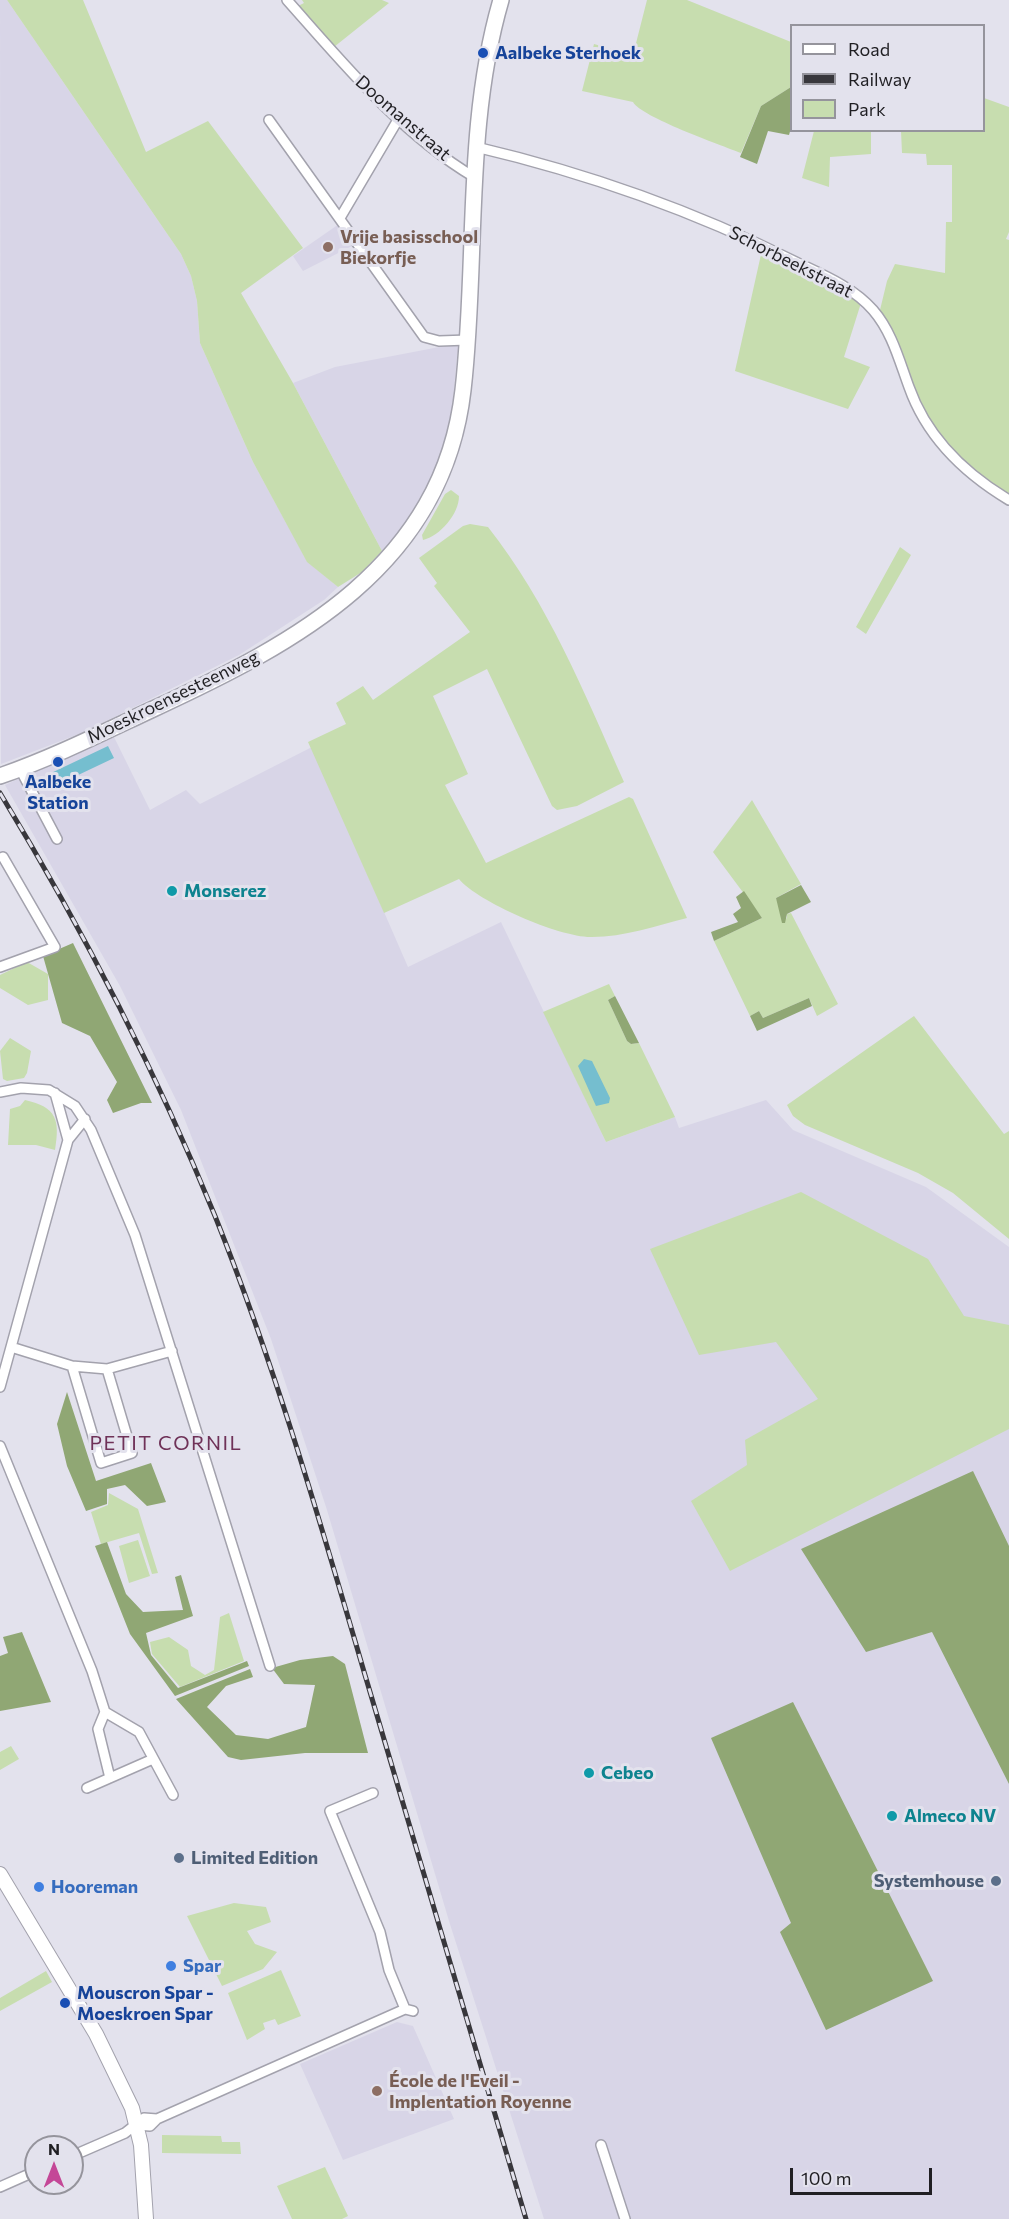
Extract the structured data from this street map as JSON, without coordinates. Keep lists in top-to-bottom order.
{
  "streets": {
    "main road": ["Moeskroensesteenweg"],
    "street": ["Doomanstraat", "Schorbeekstraat"]
  },
  "crossings": [
    ["Doomanstraat", "Moeskroensesteenweg"],
    ["Schorbeekstraat", "Moeskroensesteenweg"]
  ],
  "districts": ["PETIT CORNIL"],
  "places": [
    "Aalbeke Sterhoek",
    "Vrije basisschool Biekorfje",
    "Aalbeke Station",
    "Monserez",
    "Cebeo",
    "Almeco NV",
    "Limited Edition",
    "Systemhouse",
    "Hooreman",
    "Spar",
    "Mouscron Spar - Moeskroen Spar",
    "École de l'Eveil - Implentation Royenne"
  ],
  "legend": ["Road", "Railway", "Park"],
  "scale_bar": "100 m",
  "north": "top"
}
